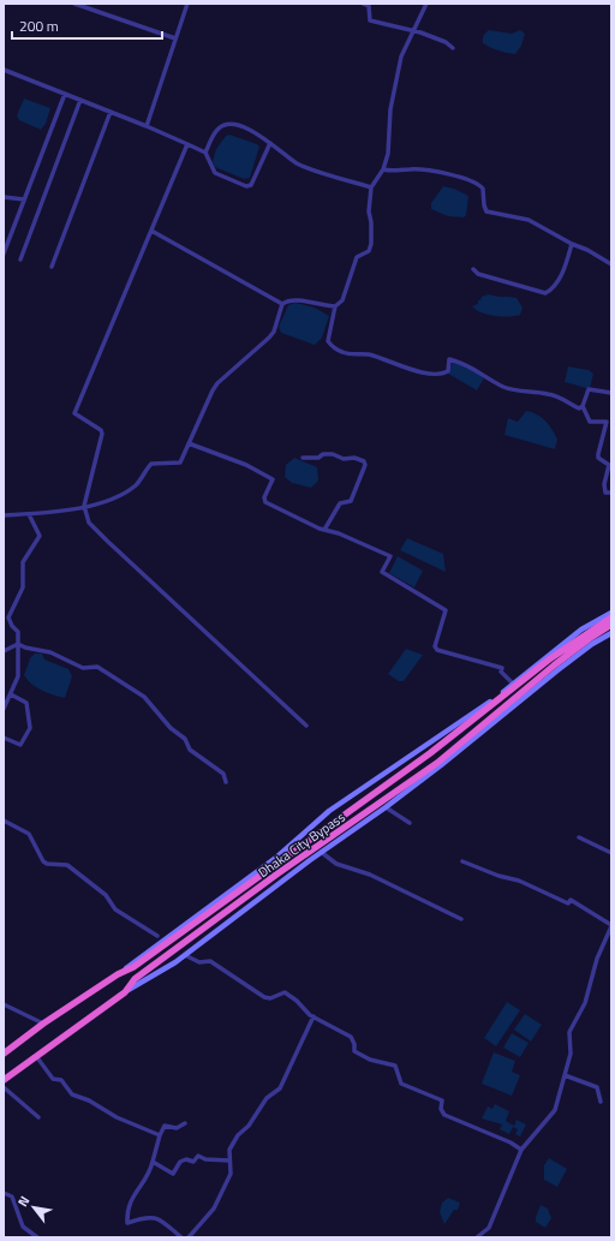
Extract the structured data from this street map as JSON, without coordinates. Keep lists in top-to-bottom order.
{
  "streets": {
    "highway": ["Dhaka City Bypass"]
  },
  "scale_bar": "200 m",
  "north": "top left"
}
